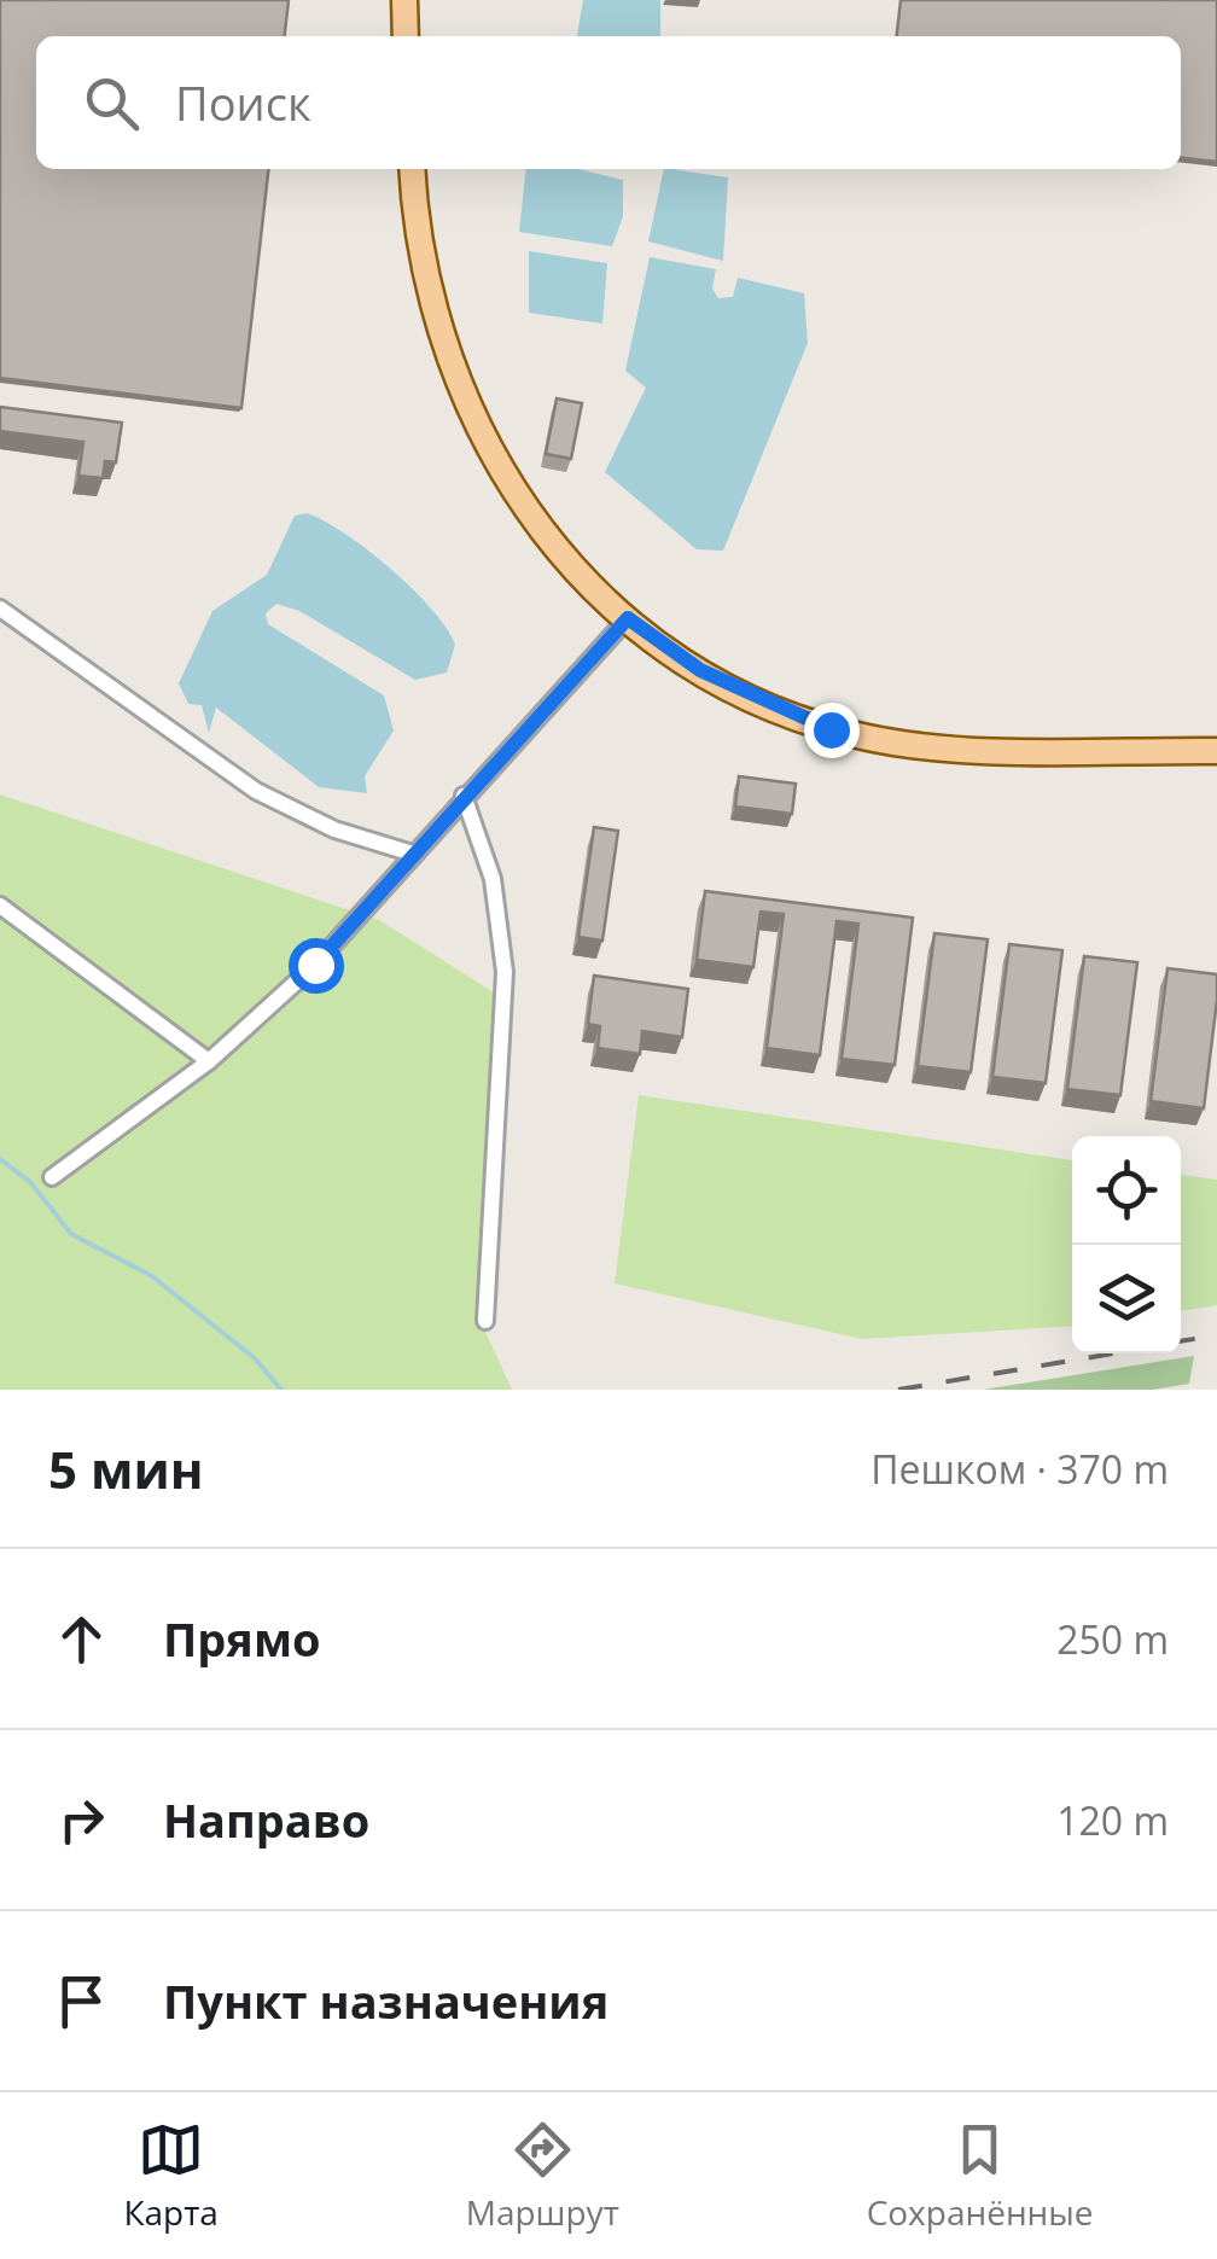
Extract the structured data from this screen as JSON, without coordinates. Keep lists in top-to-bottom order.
{
  "page": {
    "search": "Поиск",
    "heading": ["5 мин", "Пешком · 370 m"],
    "list": [
      ["Прямо", "250 m"],
      ["Направо", "120 m"],
      "Пункт назначения"
    ],
    "nav": ["Карта", "Маршрут", "Сохранённые"]
  }
}
